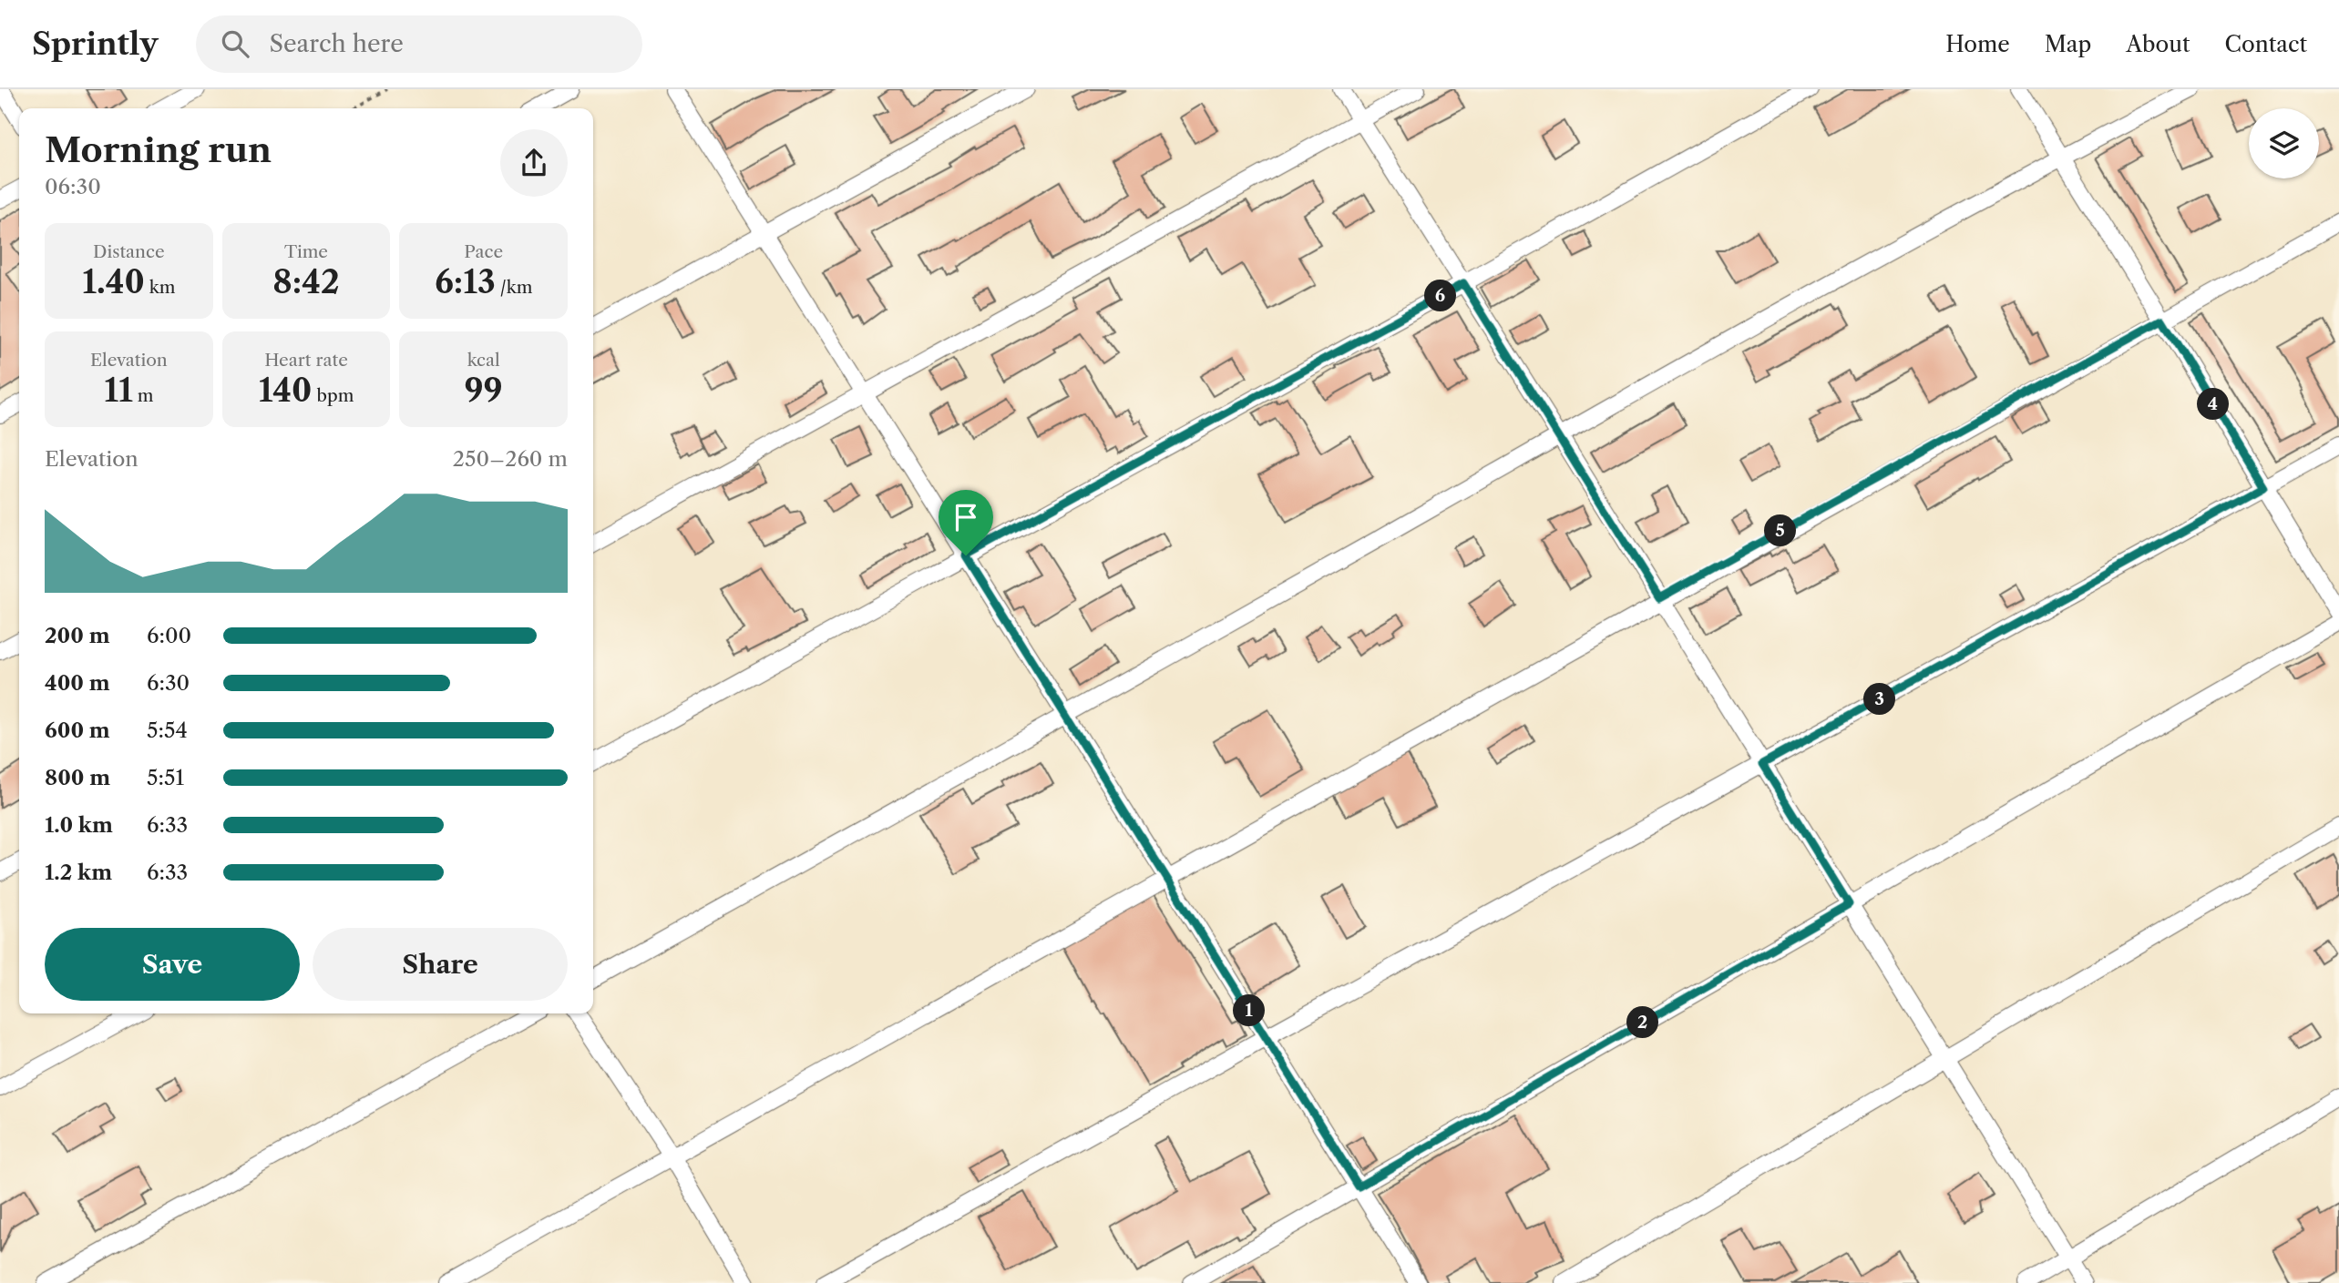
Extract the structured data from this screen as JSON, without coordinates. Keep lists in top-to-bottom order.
{
  "page": {
    "header": "Sprintly",
    "search": "Search here",
    "nav": [
      "Home",
      "Map",
      "About",
      "Contact"
    ],
    "heading": ["Morning run", "06:30"],
    "stats": [
      ["Distance", "1.40 km"],
      ["Time", "8:42"],
      ["Pace", "6:13 /km"],
      ["Elevation", "11 m"],
      ["Heart rate", "140 bpm"],
      ["kcal", "99"]
    ],
    "pins": [
      "6",
      "4",
      "5",
      "3",
      "1",
      "2"
    ],
    "chart": ["Elevation", "250–260 m"],
    "list": [
      {
        "name": "200 m",
        "note": "6:00"
      },
      {
        "name": "400 m",
        "note": "6:30"
      },
      {
        "name": "600 m",
        "note": "5:54"
      },
      {
        "name": "800 m",
        "note": "5:51"
      },
      {
        "name": "1.0 km",
        "note": "6:33"
      },
      {
        "name": "1.2 km",
        "note": "6:33"
      }
    ],
    "buttons": ["Save", "Share"]
  }
}
